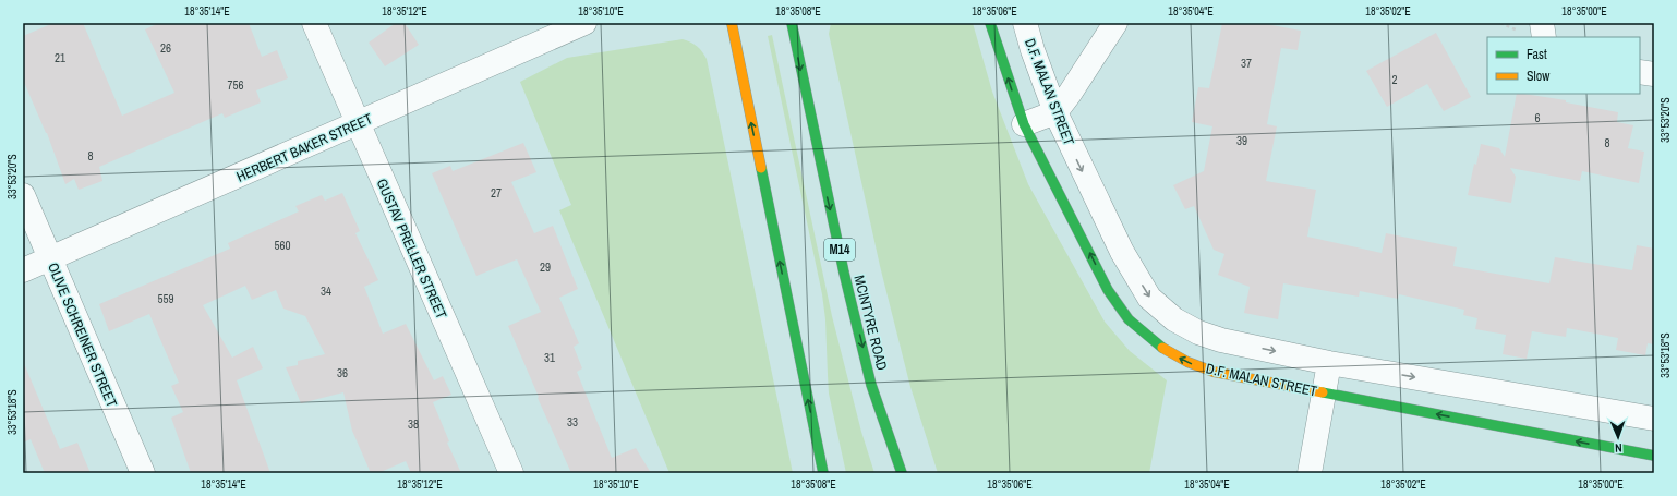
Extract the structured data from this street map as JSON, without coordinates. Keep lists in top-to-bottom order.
{
  "streets": {
    "main road": ["D.F. MALAN STREET", "M14", "MCINTYRE ROAD"],
    "street": ["HERBERT BAKER STREET", "GUSTAV PRELLER STREET", "OLIVE SCHREINER STREET"]
  },
  "crossings": [
    ["HERBERT BAKER STREET", "GUSTAV PRELLER STREET"],
    ["HERBERT BAKER STREET", "OLIVE SCHREINER STREET"]
  ],
  "house_numbers": [
    "26",
    "21",
    "37",
    "2",
    "756",
    "6",
    "39",
    "8",
    "8",
    "27",
    "560",
    "29",
    "34",
    "559",
    "31",
    "36",
    "33",
    "38"
  ],
  "legend": ["Fast", "Slow"],
  "north": "bottom",
  "coordinates": [
    "18°35'14\"E",
    "18°35'12\"E",
    "18°35'10\"E",
    "18°35'08\"E",
    "18°35'06\"E",
    "18°35'04\"E",
    "18°35'02\"E",
    "18°35'00\"E",
    "33°53'20\"S",
    "33°53'18\"S"
  ]
}
